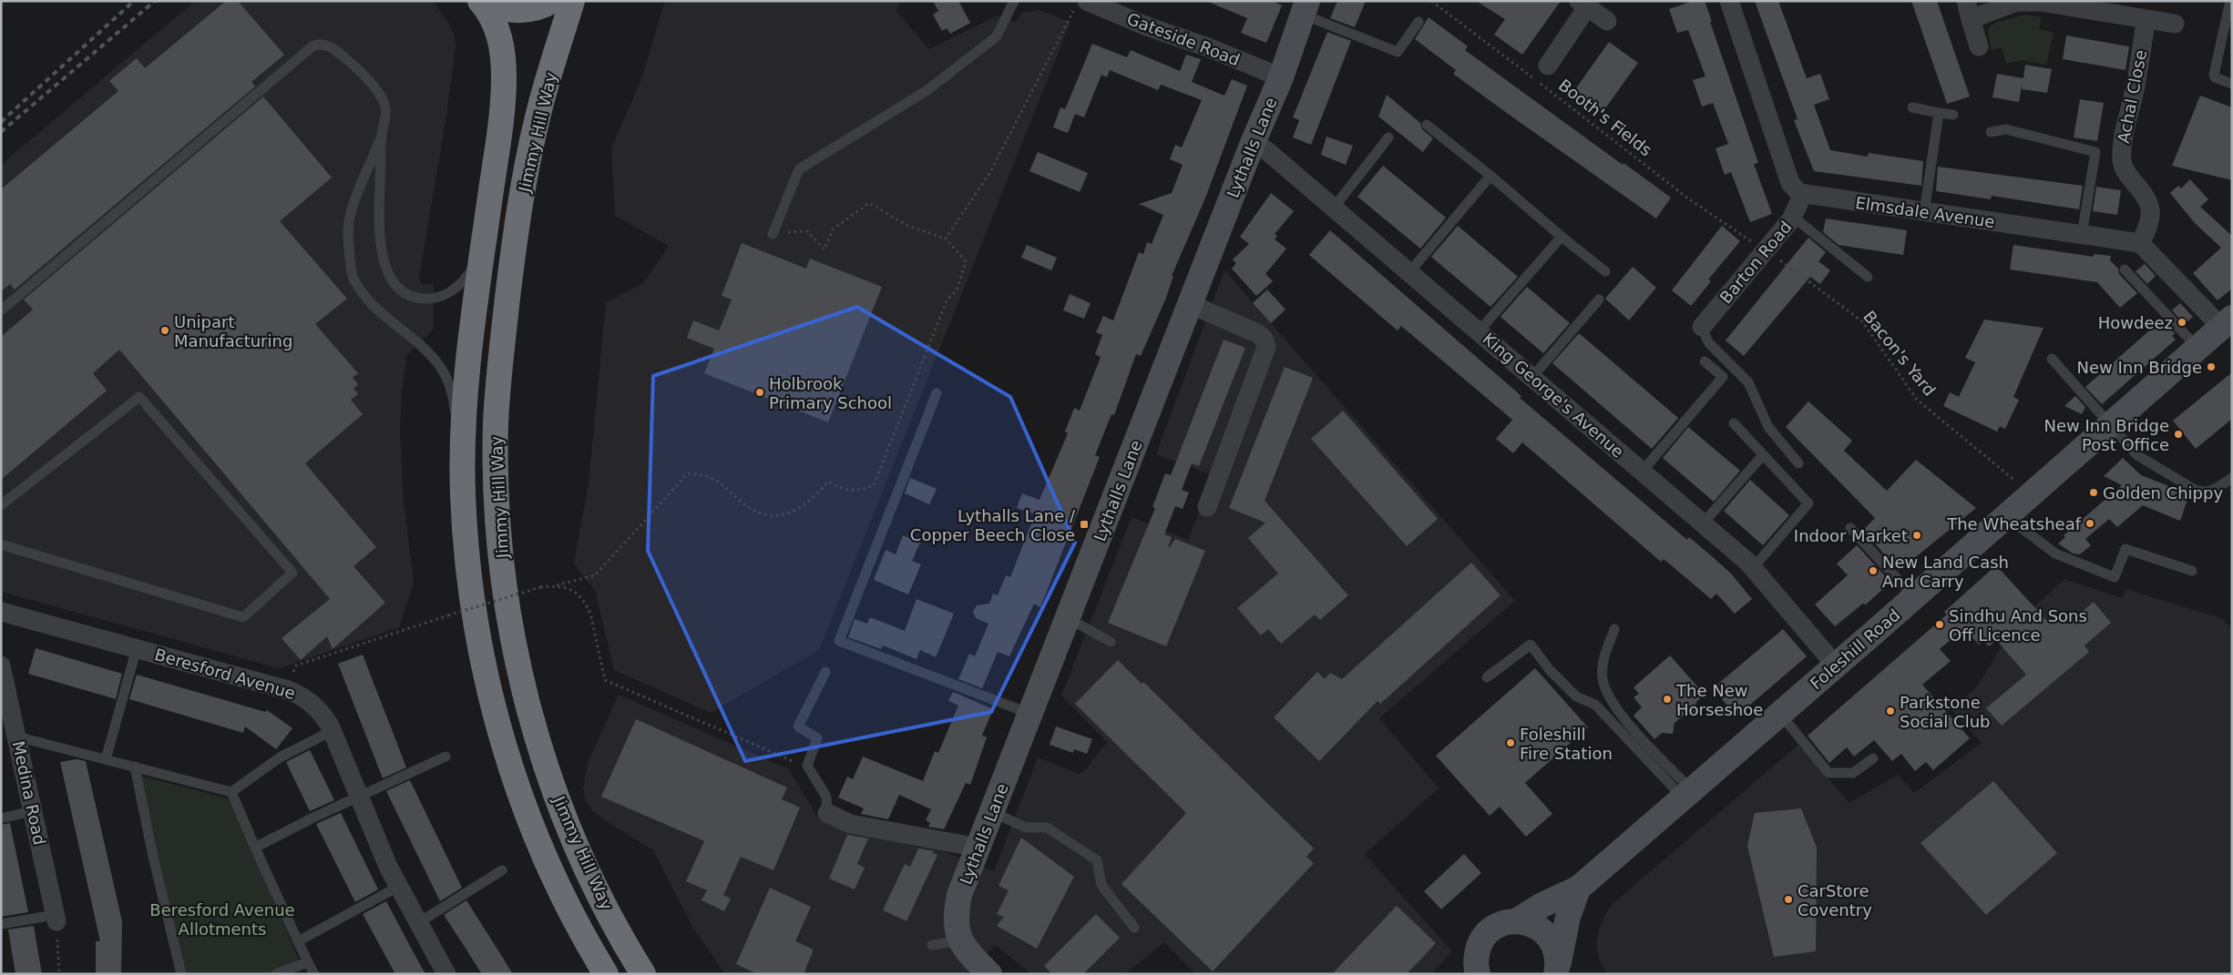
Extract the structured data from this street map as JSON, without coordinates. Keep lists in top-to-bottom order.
{
  "streets": {
    "highway": ["Jimmy Hill Way"],
    "main road": ["Lythalls Lane", "Foleshill Road"],
    "street": [
      "Gateside Road",
      "Achal Close",
      "Elmsdale Avenue",
      "Barton Road",
      "King George's Avenue",
      "Beresford Avenue",
      "Medina Road"
    ],
    "path": ["Booth's Fields", "Bacon's Yard"]
  },
  "crossings": [
    ["Gateside Road", "Lythalls Lane"],
    ["Achal Close", "Elmsdale Avenue"],
    ["Booth's Fields", "Barton Road"],
    ["Booth's Fields", "Bacon's Yard"],
    ["Lythalls Lane", "King George's Avenue"],
    ["Elmsdale Avenue", "Barton Road"],
    ["Barton Road", "Bacon's Yard"],
    ["Bacon's Yard", "Foleshill Road"],
    ["King George's Avenue", "Foleshill Road"]
  ],
  "parks": ["Beresford Avenue Allotments"],
  "places": {
    "other": [
      "Howdeez",
      "Unipart Manufacturing",
      "New Inn Bridge",
      "Holbrook Primary School",
      "New Inn Bridge Post Office",
      "Golden Chippy",
      "The Wheatsheaf",
      "Indoor Market",
      "New Land Cash And Carry",
      "Sindhu And Sons Off Licence",
      "The New Horseshoe",
      "Parkstone Social Club",
      "Foleshill Fire Station",
      "CarStore Coventry"
    ],
    "transit": ["Lythalls Lane / Copper Beech Close"]
  }
}
